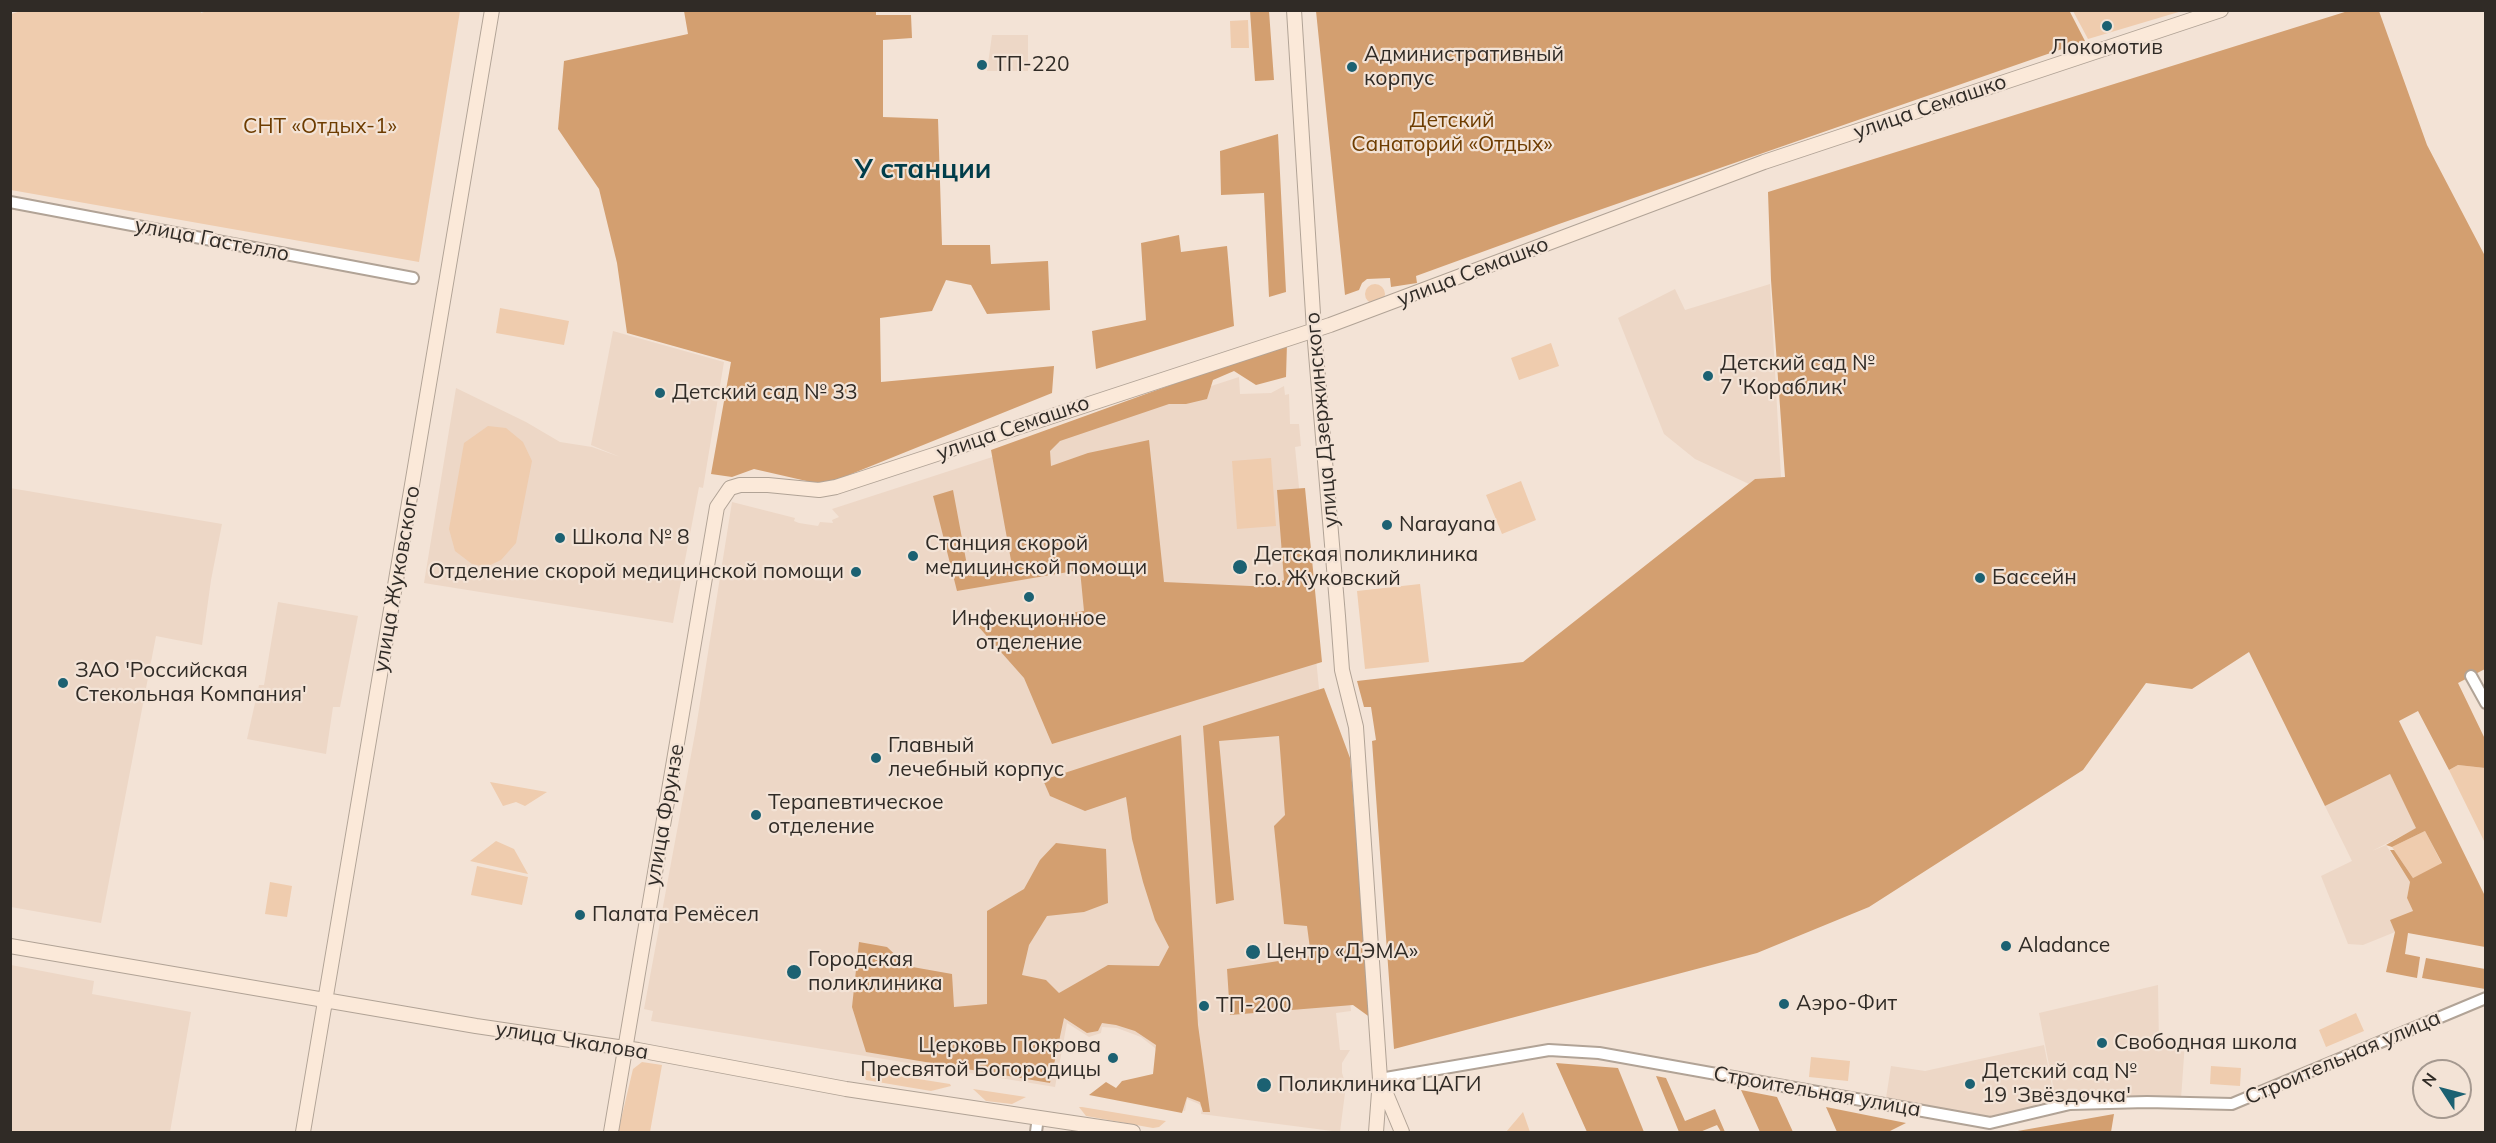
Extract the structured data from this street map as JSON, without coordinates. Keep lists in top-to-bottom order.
{
  "streets": {
    "street": [
      "улица Семашко",
      "улица Гастелло",
      "улица Дзержинского",
      "улица Жуковского",
      "улица Фрунзе",
      "улица Чкалова",
      "Строительная улица"
    ]
  },
  "crossings": [
    ["улица Семашко", "улица Дзержинского"],
    ["улица Семашко", "улица Фрунзе"],
    ["улица Дзержинского", "Строительная улица"],
    ["улица Жуковского", "улица Чкалова"],
    ["улица Фрунзе", "улица Чкалова"]
  ],
  "districts": ["У станции"],
  "parks": ["Детский Санаторий «Отдых»", "СНТ «Отдых-1»"],
  "places": [
    "Локомотив",
    "ТП-220",
    "Административный корпус",
    "Детский сад № 7 'Кораблик'",
    "Детский сад № 33",
    "Narayana",
    "Школа № 8",
    "Станция скорой медицинской помощи",
    "Детская поликлиника г.о. Жуковский",
    "Отделение скорой медицинской помощи",
    "Бассейн",
    "Инфекционное отделение",
    "ЗАО 'Российская Стекольная Компания'",
    "Главный лечебный корпус",
    "Терапевтическое отделение",
    "Палата Ремёсел",
    "Aladance",
    "Центр «ДЭМА»",
    "Городская поликлиника",
    "Аэро-Фит",
    "ТП-200",
    "Свободная школа",
    "Церковь Покрова Пресвятой Богородицы",
    "Детский сад № 19 'Звёздочка'",
    "Поликлиника ЦАГИ"
  ],
  "north": "top left"
}
